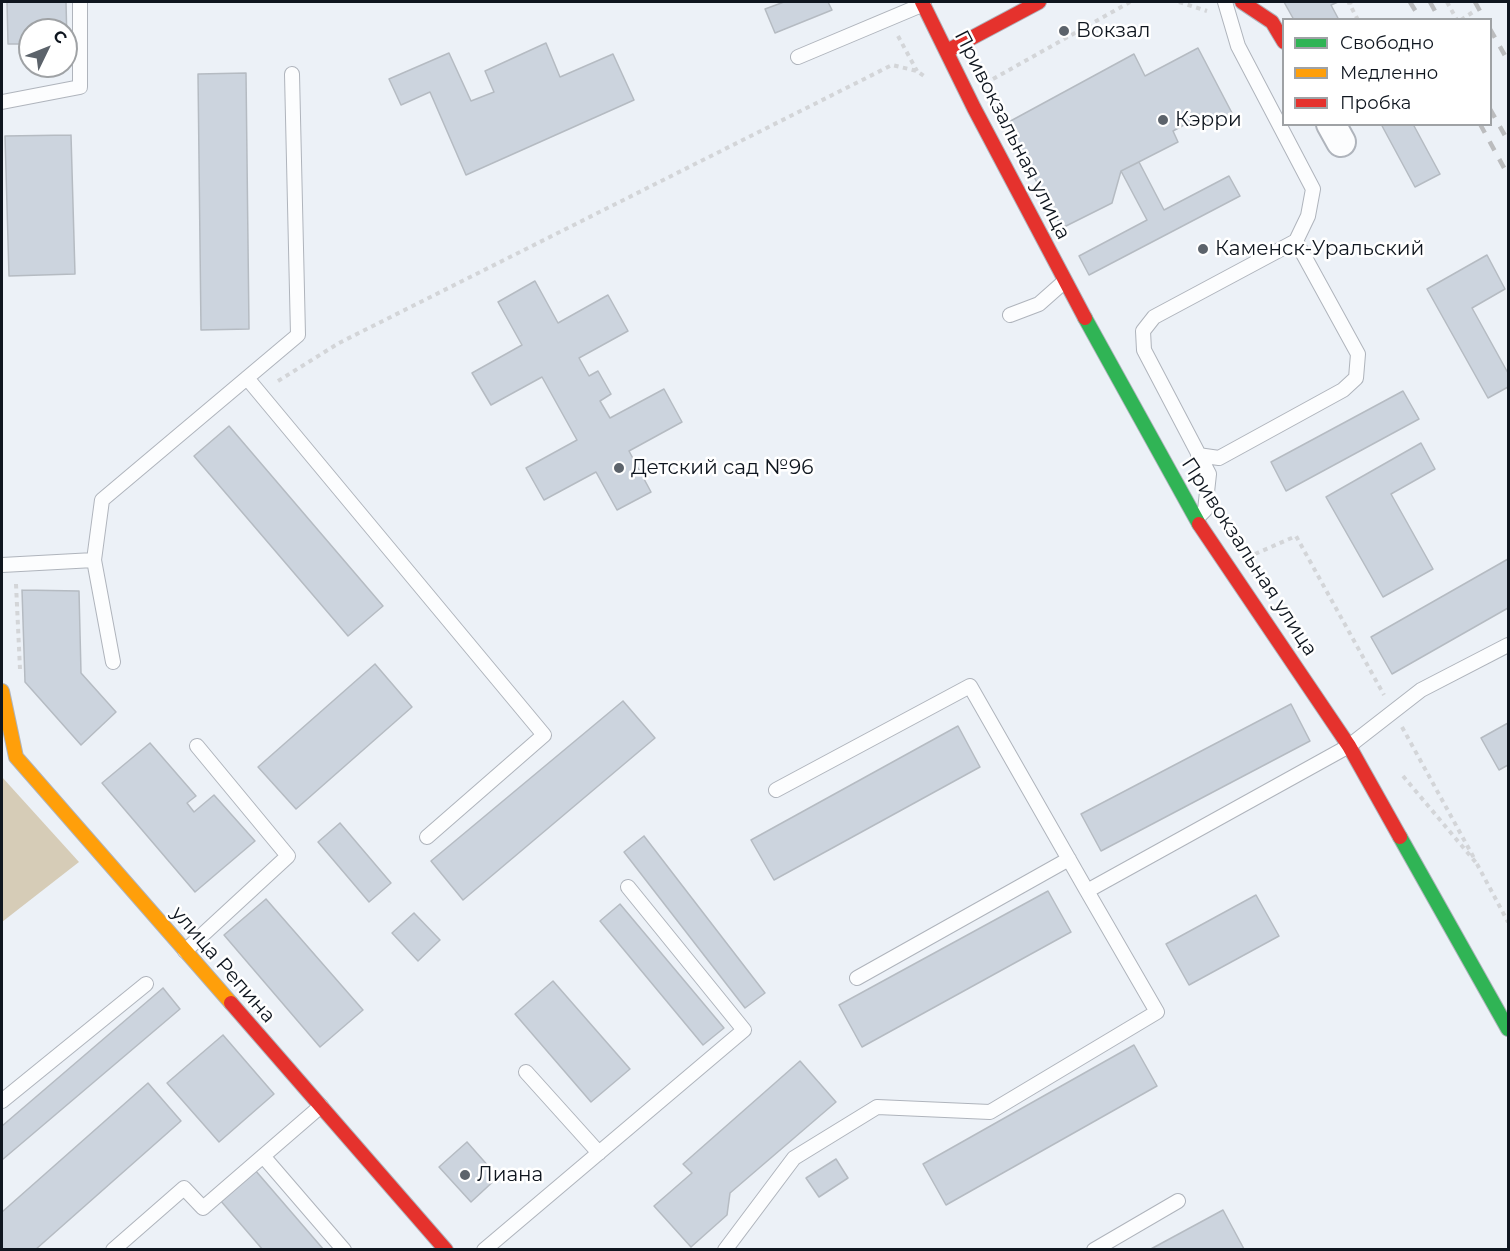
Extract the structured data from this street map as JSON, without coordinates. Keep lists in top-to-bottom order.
{
  "streets": {
    "street": ["Привокзальная улица", "улица Репина"]
  },
  "places": [
    "Вокзал",
    "Кэрри",
    "Каменск-Уральский",
    "Детский сад №96",
    "Лиана"
  ],
  "legend": ["Свободно", "Медленно", "Пробка"],
  "north": "top right"
}
